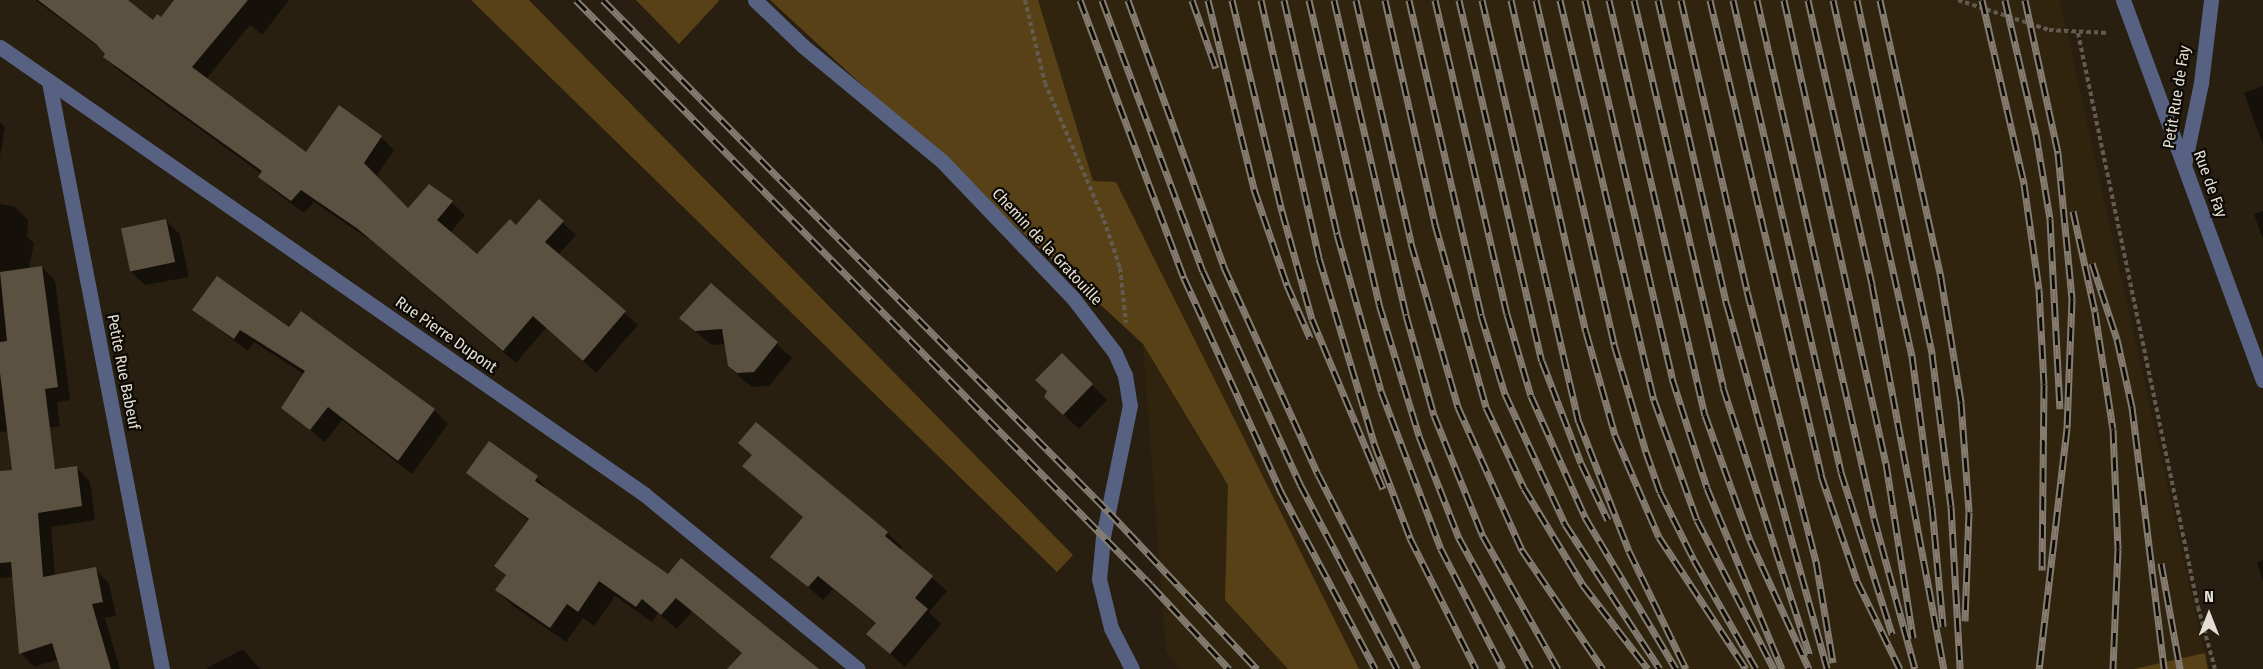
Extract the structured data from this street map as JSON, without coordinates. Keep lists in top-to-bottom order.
{
  "streets": {
    "street": [
      "Petit Rue de Fay",
      "Rue de Fay",
      "Chemin de la Gratouille",
      "Rue Pierre Dupont",
      "Petite Rue Babeuf"
    ]
  },
  "crossings": [
    ["Petit Rue de Fay", "Rue de Fay"],
    ["Rue Pierre Dupont", "Petite Rue Babeuf"]
  ],
  "north": "top"
}
